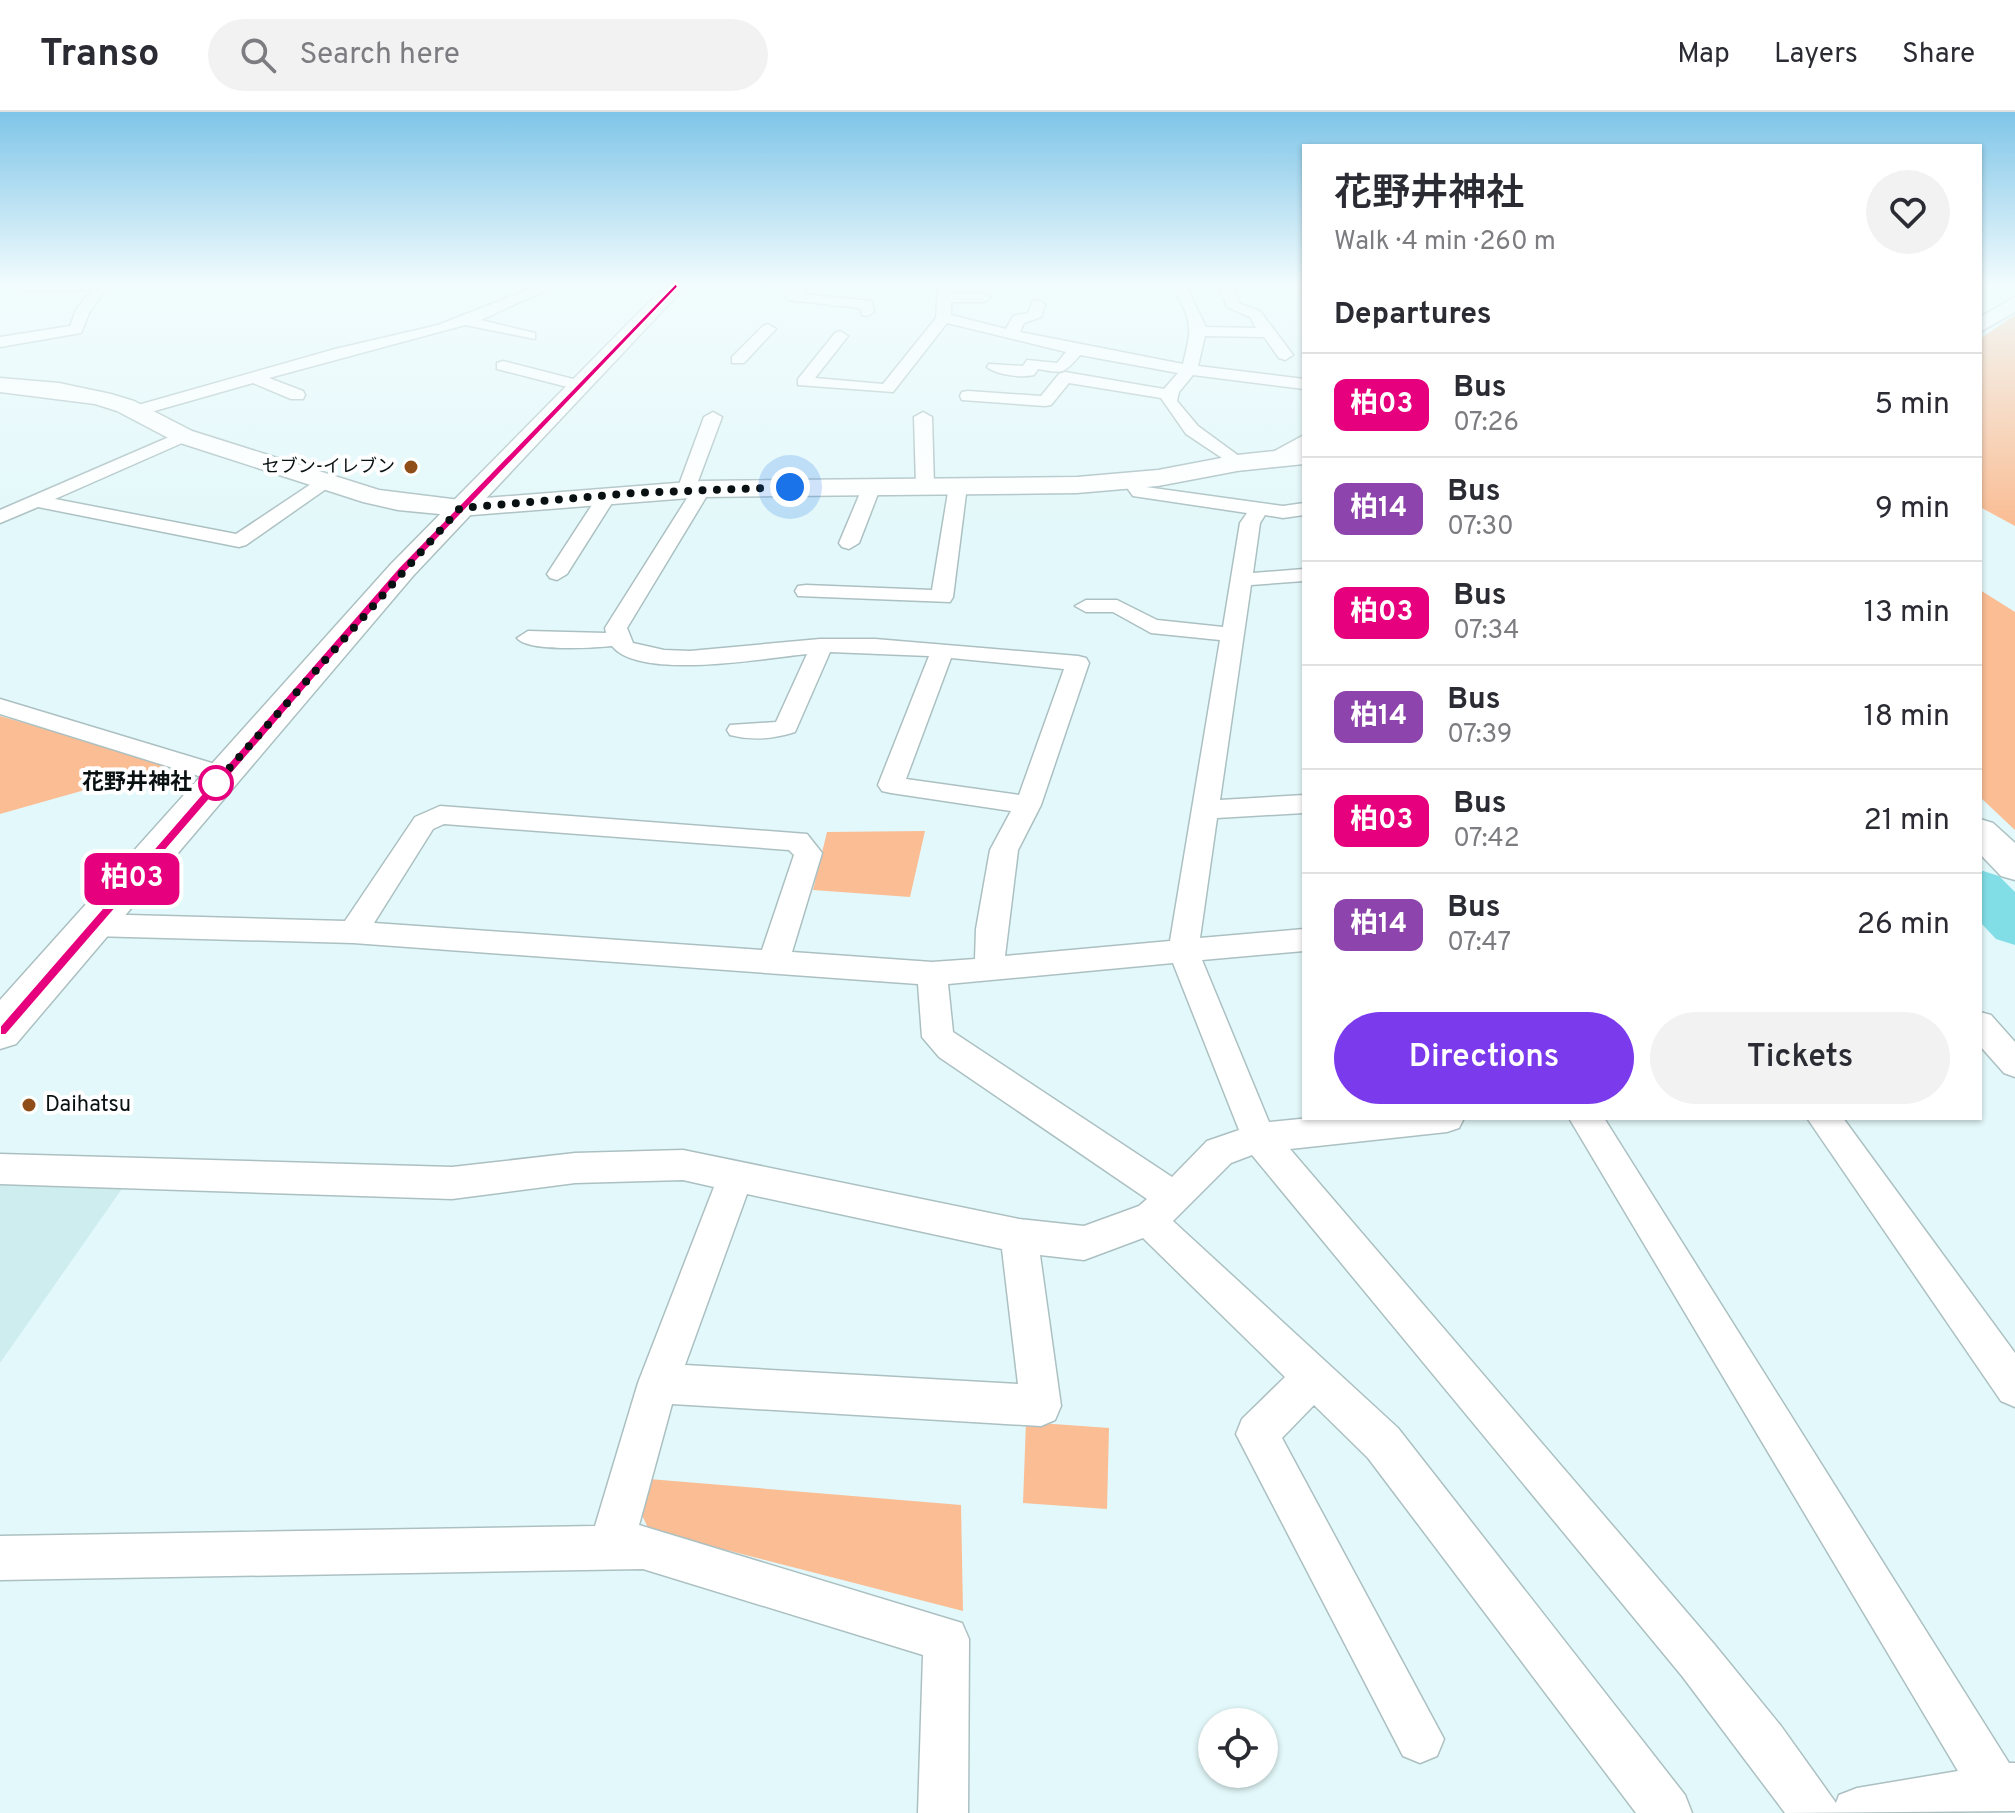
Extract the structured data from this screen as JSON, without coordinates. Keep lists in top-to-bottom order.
{
  "places": ["セブン-イレブン", "花野井神社", "Daihatsu"],
  "lines": ["bus line 柏03"],
  "page": {
    "header": "Transo",
    "search": "Search here",
    "nav": ["Map", "Layers", "Share"],
    "on_map": "柏03",
    "heading": [
      ["花野井神社", "Walk · 4 min · 260 m"],
      "Departures"
    ],
    "list": [
      {
        "mark": "柏03",
        "name": "Bus",
        "note": "07:26",
        "value": "5 min"
      },
      {
        "mark": "柏14",
        "name": "Bus",
        "note": "07:30",
        "value": "9 min"
      },
      {
        "mark": "柏03",
        "name": "Bus",
        "note": "07:34",
        "value": "13 min"
      },
      {
        "mark": "柏14",
        "name": "Bus",
        "note": "07:39",
        "value": "18 min"
      },
      {
        "mark": "柏03",
        "name": "Bus",
        "note": "07:42",
        "value": "21 min"
      },
      {
        "mark": "柏14",
        "name": "Bus",
        "note": "07:47",
        "value": "26 min"
      }
    ],
    "buttons": ["Directions", "Tickets"]
  }
}
